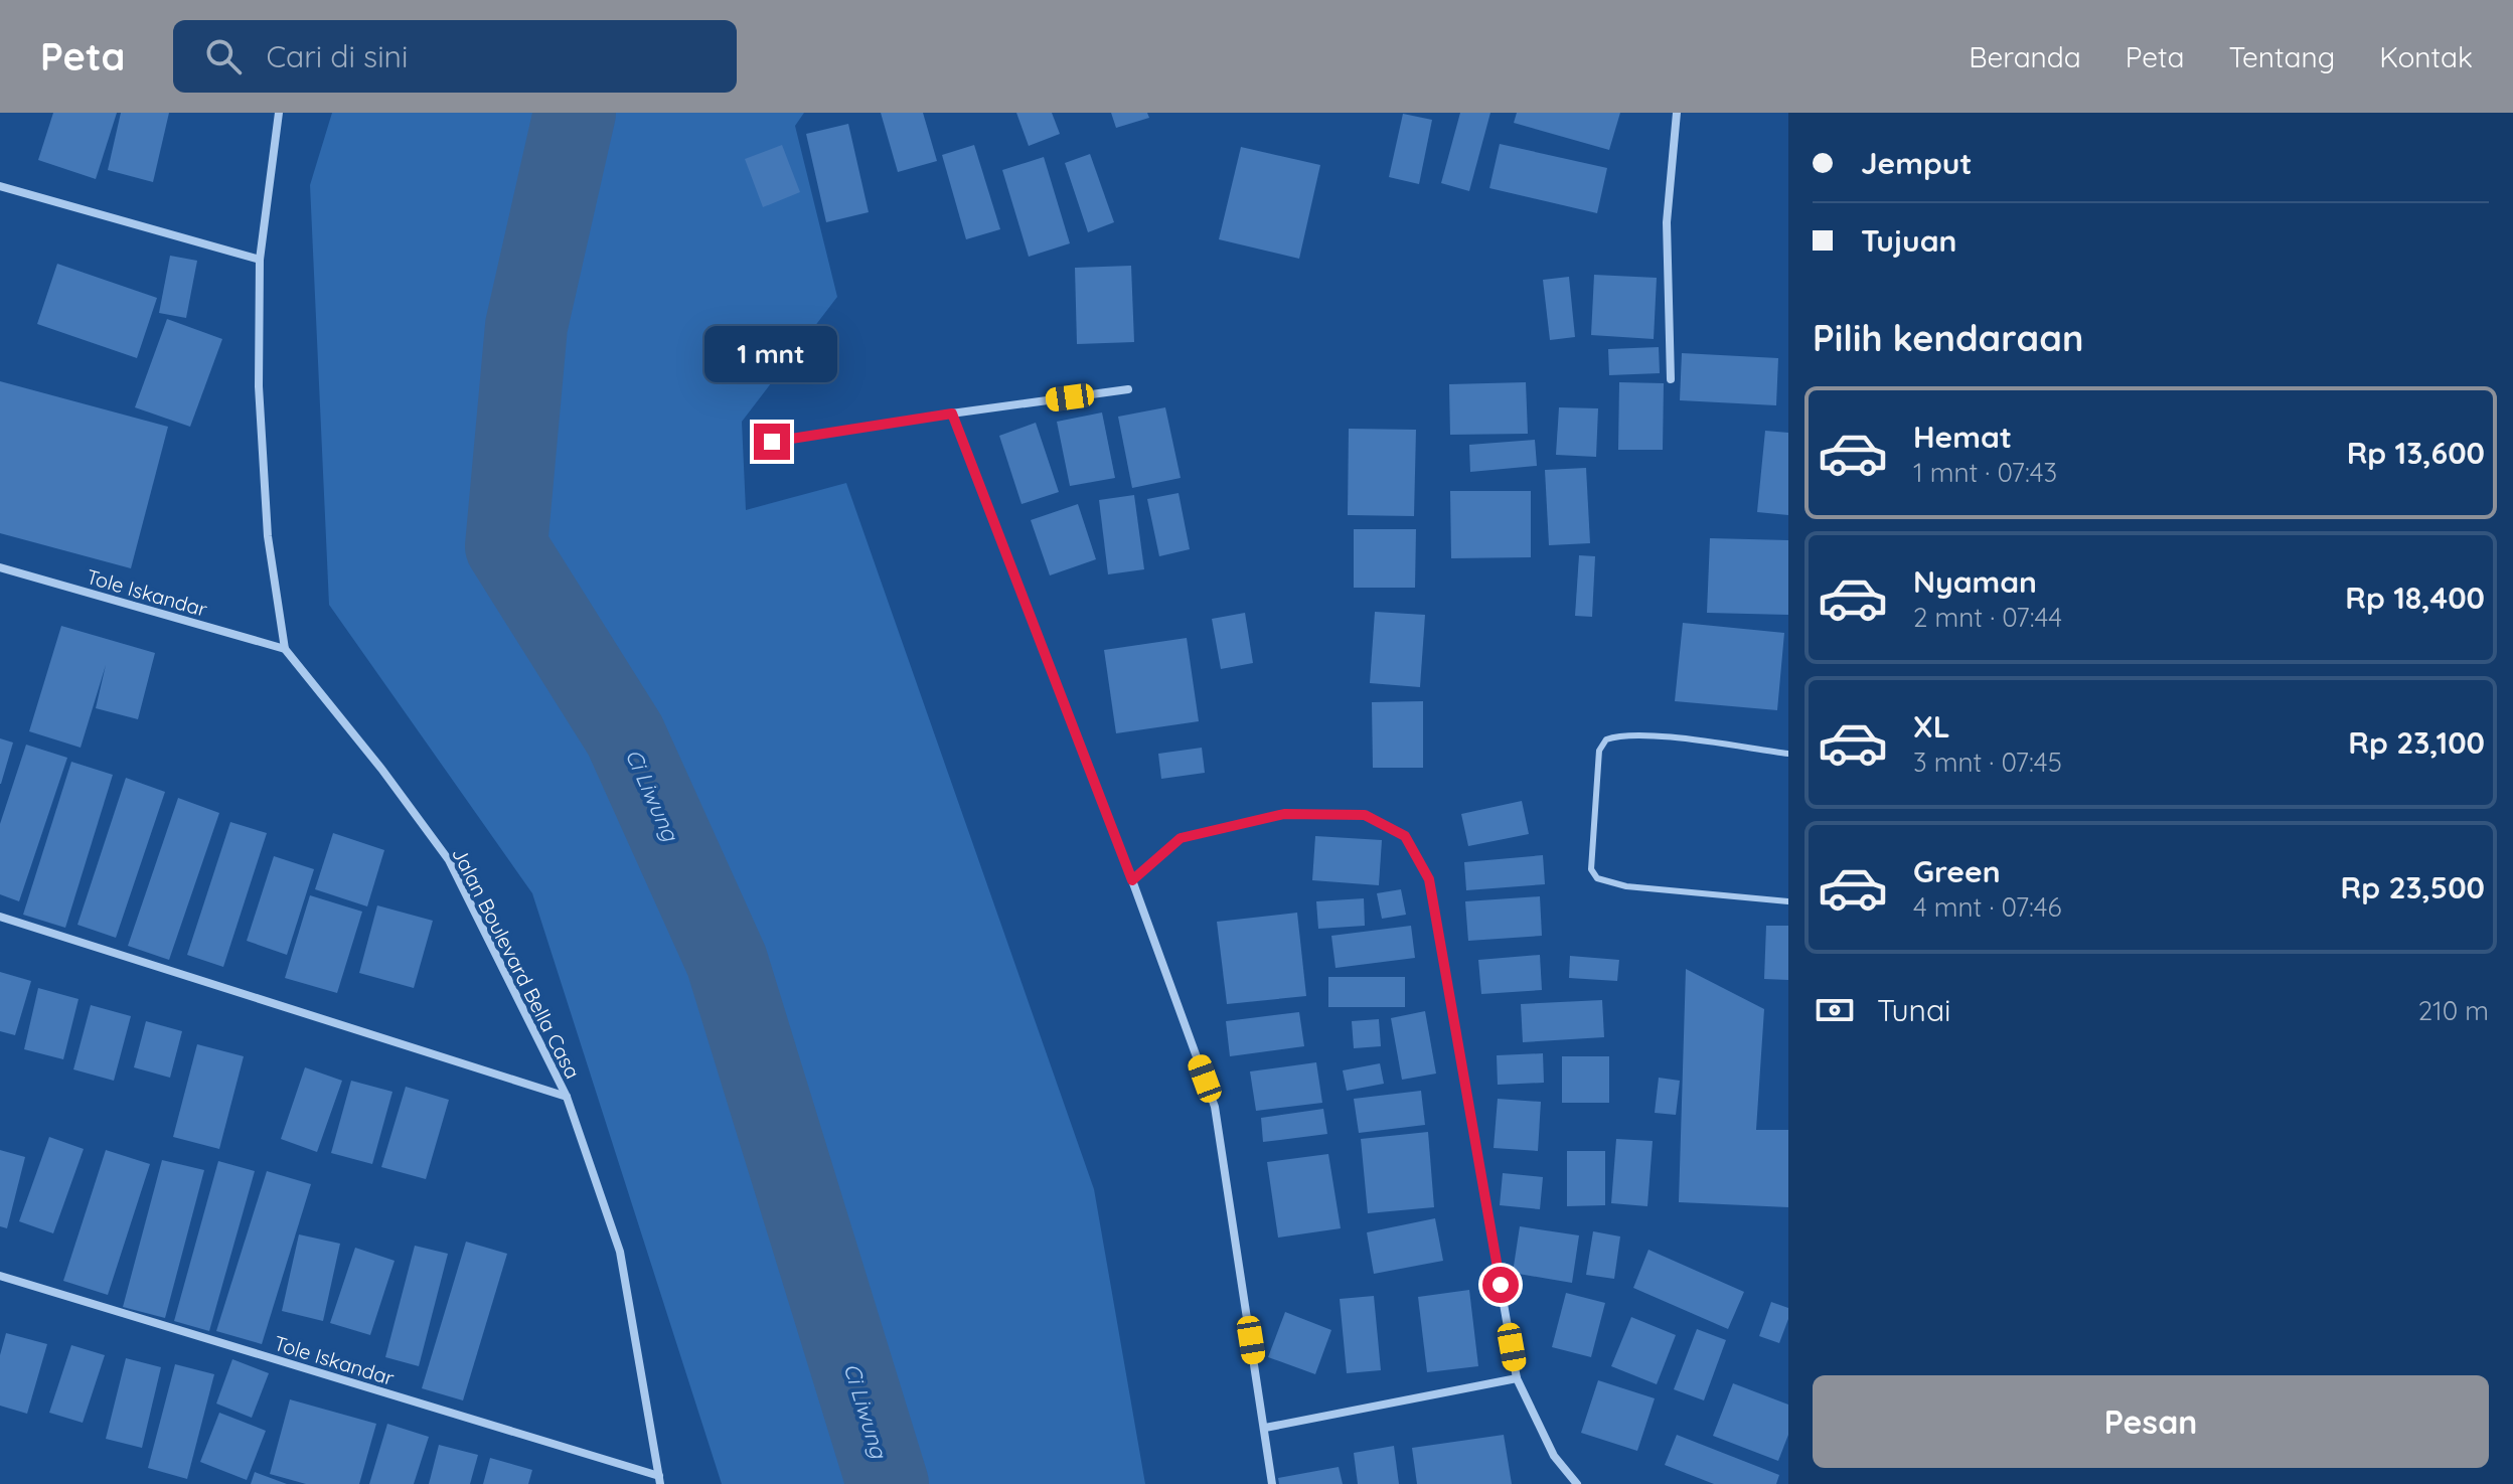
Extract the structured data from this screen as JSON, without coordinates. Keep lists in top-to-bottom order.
{
  "streets": {
    "street": ["Tole Iskandar", "Jalan Boulevard Bella Casa"]
  },
  "crossings": [
    ["Tole Iskandar", "Jalan Boulevard Bella Casa"]
  ],
  "water": ["Ci Liwung"],
  "page": {
    "header": "Peta",
    "search": "Cari di sini",
    "nav": [
      "Beranda",
      "Peta",
      "Tentang",
      "Kontak"
    ],
    "banner": ["Jemput", "Tujuan"],
    "heading": "Pilih kendaraan",
    "bubble": "1 mnt",
    "list": [
      {
        "name": "Hemat",
        "note": "1 mnt · 07:43",
        "value": "Rp 13,600"
      },
      {
        "name": "Nyaman",
        "note": "2 mnt · 07:44",
        "value": "Rp 18,400"
      },
      {
        "name": "XL",
        "note": "3 mnt · 07:45",
        "value": "Rp 23,100"
      },
      {
        "name": "Green",
        "note": "4 mnt · 07:46",
        "value": "Rp 23,500"
      }
    ],
    "pay": ["Tunai", "210 m"],
    "buttons": "Pesan"
  }
}
